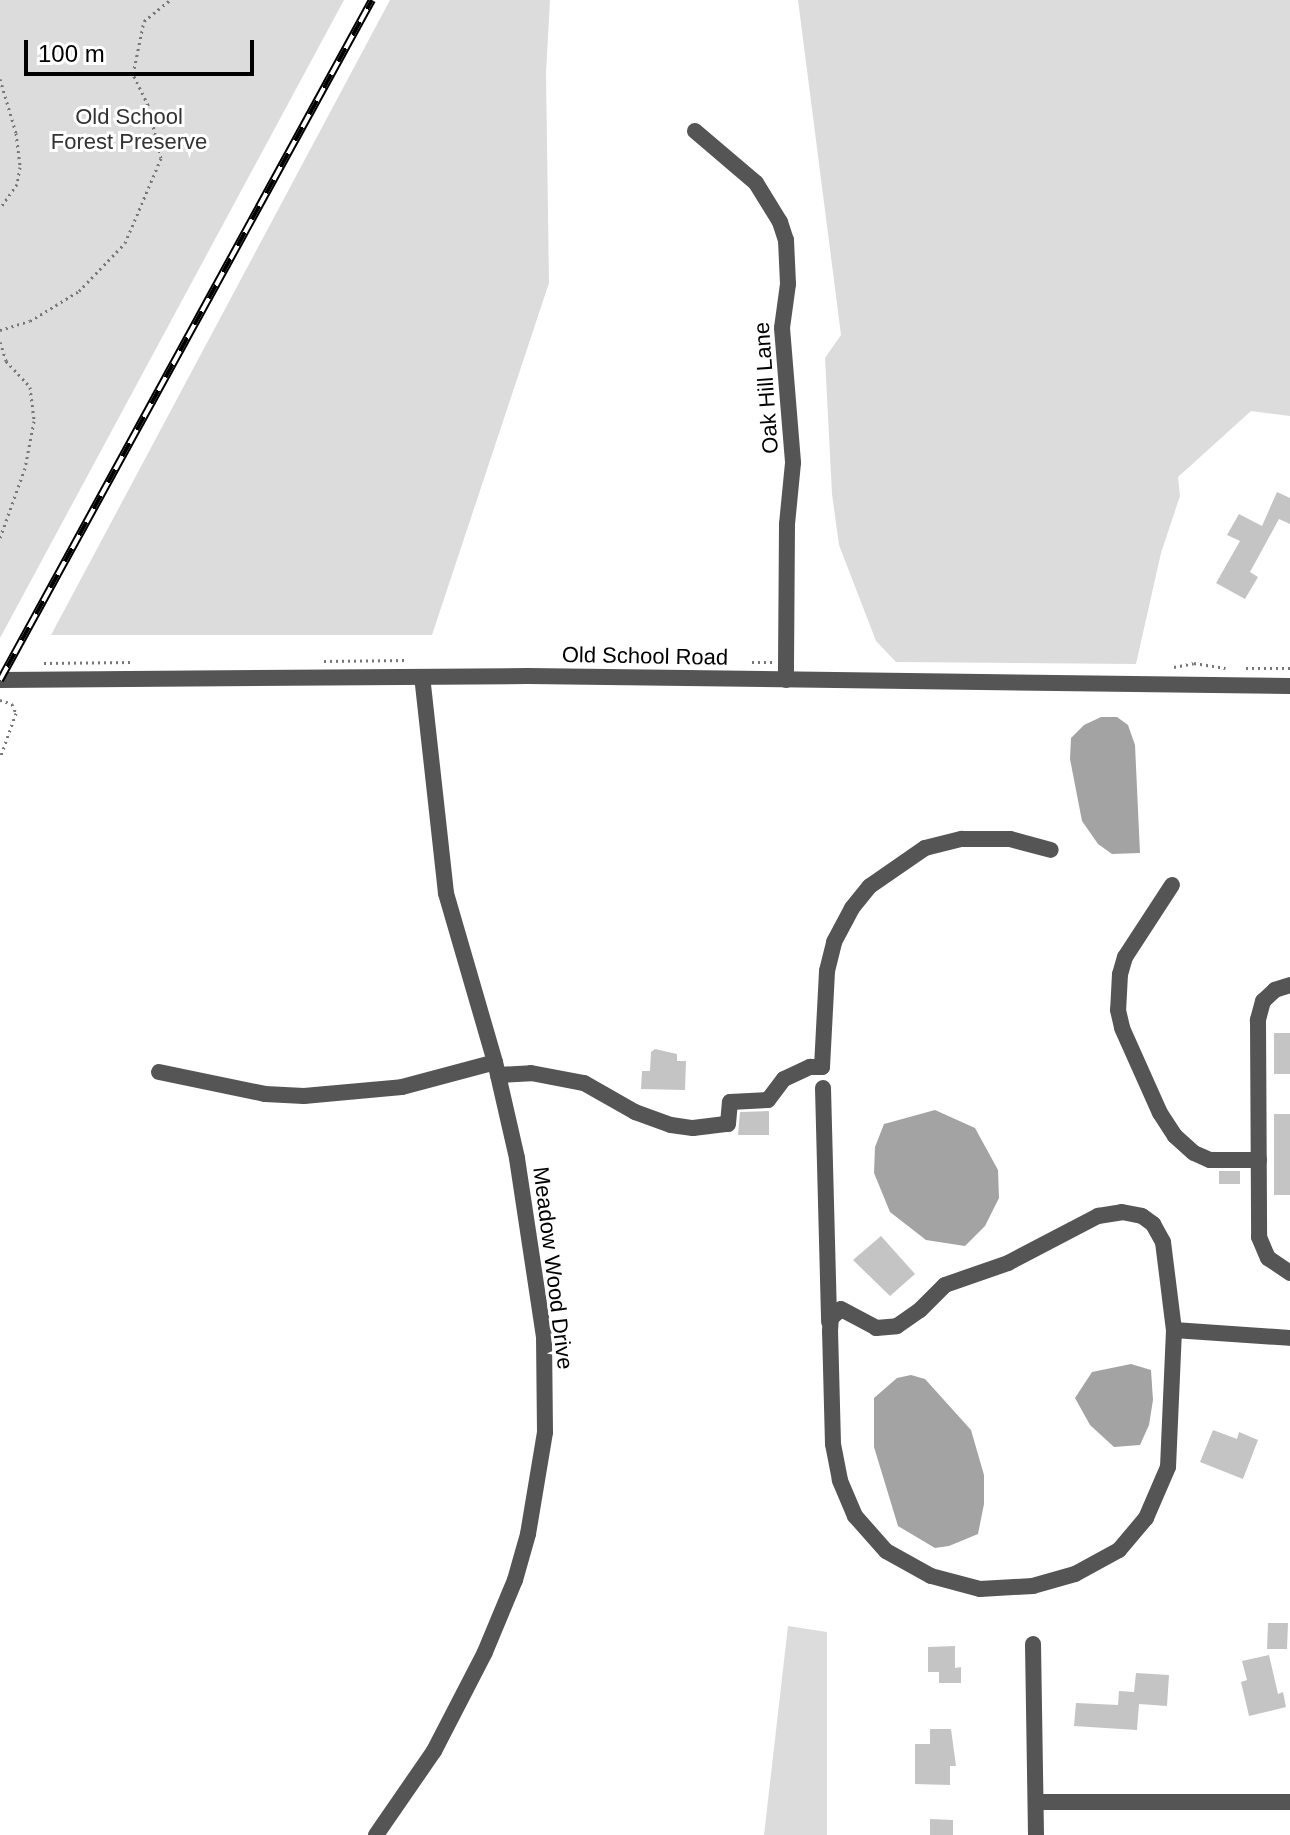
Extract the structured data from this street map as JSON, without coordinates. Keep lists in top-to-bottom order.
{
  "streets": {
    "street": ["Oak Hill Lane", "Old School Road", "Meadow Wood Drive"]
  },
  "crossings": [
    ["Oak Hill Lane", "Old School Road"],
    ["Old School Road", "Meadow Wood Drive"]
  ],
  "parks": ["Old School Forest Preserve"],
  "scale_bar": "100 m"
}
